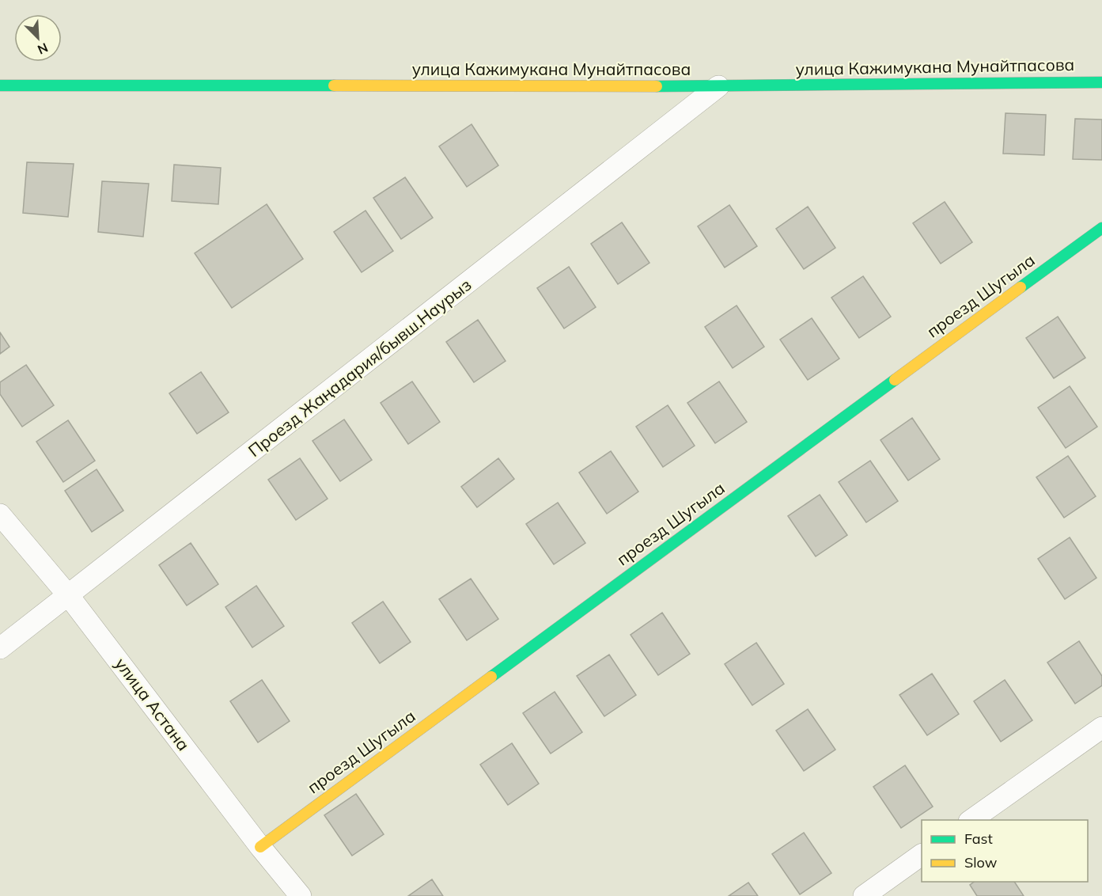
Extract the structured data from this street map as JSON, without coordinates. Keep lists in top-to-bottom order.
{
  "streets": {
    "street": [
      "улица Кажимукана Мунайтпасова",
      "проезд Шугыла",
      "Проезд Жаңадария/бывш.Наурыз",
      "улица Астана"
    ]
  },
  "crossings": [
    ["улица Кажимукана Мунайтпасова", "Проезд Жаңадария/бывш.Наурыз"],
    ["проезд Шугыла", "улица Астана"],
    ["Проезд Жаңадария/бывш.Наурыз", "улица Астана"]
  ],
  "legend": ["Fast", "Slow"],
  "north": "bottom right"
}
